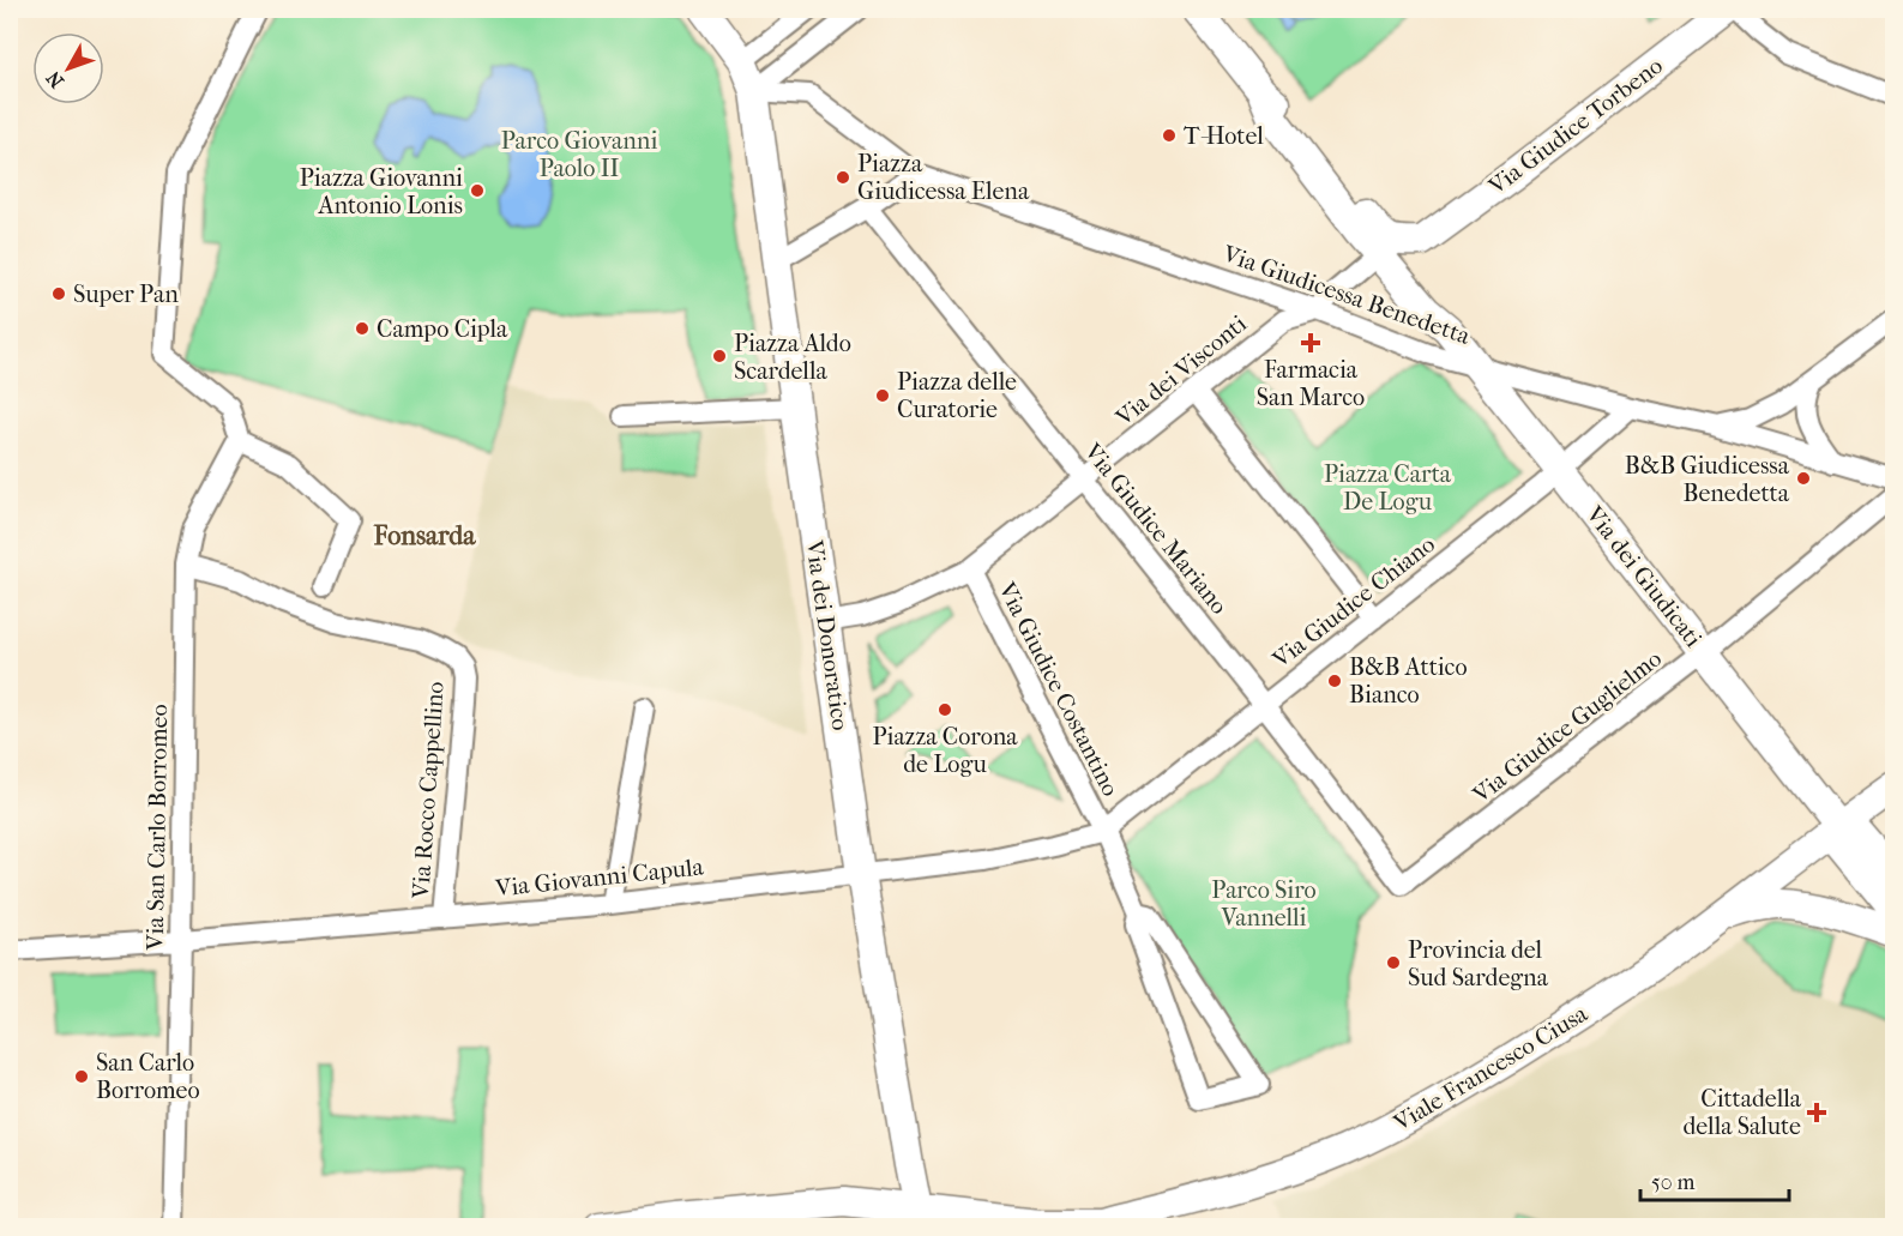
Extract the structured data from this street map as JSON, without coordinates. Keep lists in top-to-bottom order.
{
  "streets": {
    "street": [
      "Via Giudice Torbeno",
      "Via Giudicessa Benedetta",
      "Via dei Visconti",
      "Via Giudice Mariano",
      "Via dei Giudicati",
      "Via Giudice Chiano",
      "Via dei Donoratico",
      "Via Giudice Costantino",
      "Via Giudice Guglielmo",
      "Via Rocco Cappellino",
      "Via San Carlo Borromeo",
      "Via Giovanni Capula",
      "Viale Francesco Ciusa"
    ]
  },
  "crossings": [
    ["Via Giudice Torbeno", "Via dei Giudicati"],
    ["Via Giudicessa Benedetta", "Via dei Visconti"],
    ["Via Giudicessa Benedetta", "Via dei Giudicati"],
    ["Via Giudicessa Benedetta", "Via Giudice Chiano"],
    ["Via dei Visconti", "Via Giudice Mariano"],
    ["Via dei Visconti", "Via dei Giudicati"],
    ["Via dei Visconti", "Via dei Donoratico"],
    ["Via dei Visconti", "Via Giudice Costantino"],
    ["Via Giudice Mariano", "Via Giudice Chiano"],
    ["Via Giudice Mariano", "Via Giudice Guglielmo"],
    ["Via dei Giudicati", "Via Giudice Chiano"],
    ["Via dei Giudicati", "Via Giudice Guglielmo"],
    ["Via dei Giudicati", "Viale Francesco Ciusa"],
    ["Via Giudice Chiano", "Via Giudice Costantino"],
    ["Via Giudice Chiano", "Via Giovanni Capula"],
    ["Via dei Donoratico", "Via Giovanni Capula"],
    ["Via dei Donoratico", "Viale Francesco Ciusa"],
    ["Via Giudice Costantino", "Via Giovanni Capula"],
    ["Via Rocco Cappellino", "Via San Carlo Borromeo"],
    ["Via Rocco Cappellino", "Via Giovanni Capula"],
    ["Via San Carlo Borromeo", "Via Giovanni Capula"]
  ],
  "districts": ["Fonsarda"],
  "parks": ["Parco Giovanni Paolo II", "Piazza Carta De Logu", "Parco Siro Vannelli"],
  "places": {
    "other": [
      "T-Hotel",
      "Piazza Giudicessa Elena",
      "Piazza Giovanni Antonio Lonis",
      "Super Pan",
      "Campo Cipla",
      "Piazza Aldo Scardella",
      "Piazza delle Curatorie",
      "B&B Giudicessa Benedetta",
      "B&B Attico Bianco",
      "Piazza Corona de Logu",
      "Provincia del Sud Sardegna",
      "San Carlo Borromeo"
    ],
    "health": ["Farmacia San Marco", "Cittadella della Salute"]
  },
  "scale_bar": "50 m",
  "north": "bottom left"
}
